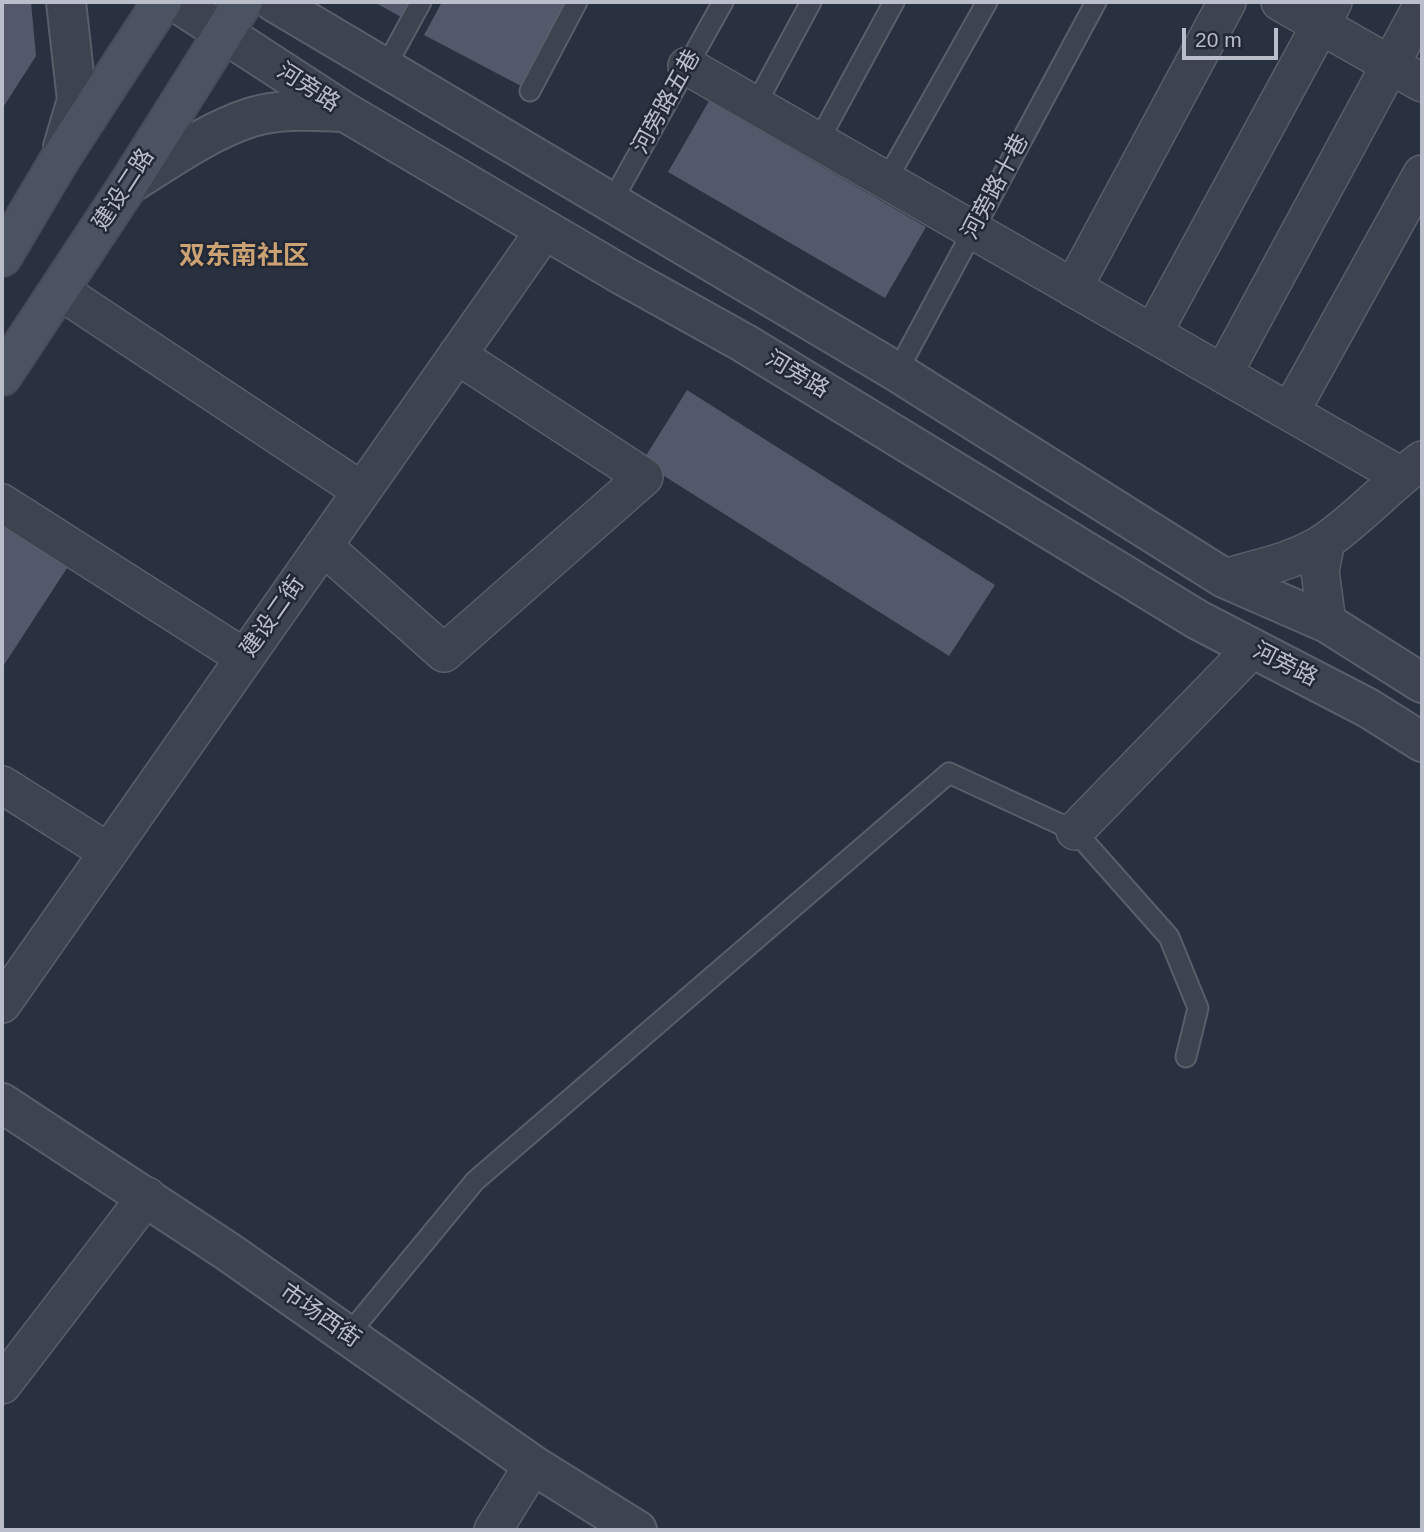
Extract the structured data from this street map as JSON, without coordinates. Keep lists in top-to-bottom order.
{
  "streets": {
    "main road": ["建设二路"],
    "street": ["河旁路", "建设二街", "市场西街"],
    "lane": ["河旁路五巷", "河旁路十巷"]
  },
  "crossings": [
    ["河旁路", "建设二路"],
    ["河旁路", "建设二街"]
  ],
  "districts": ["双东南社区"],
  "scale_bar": "20 m"
}
